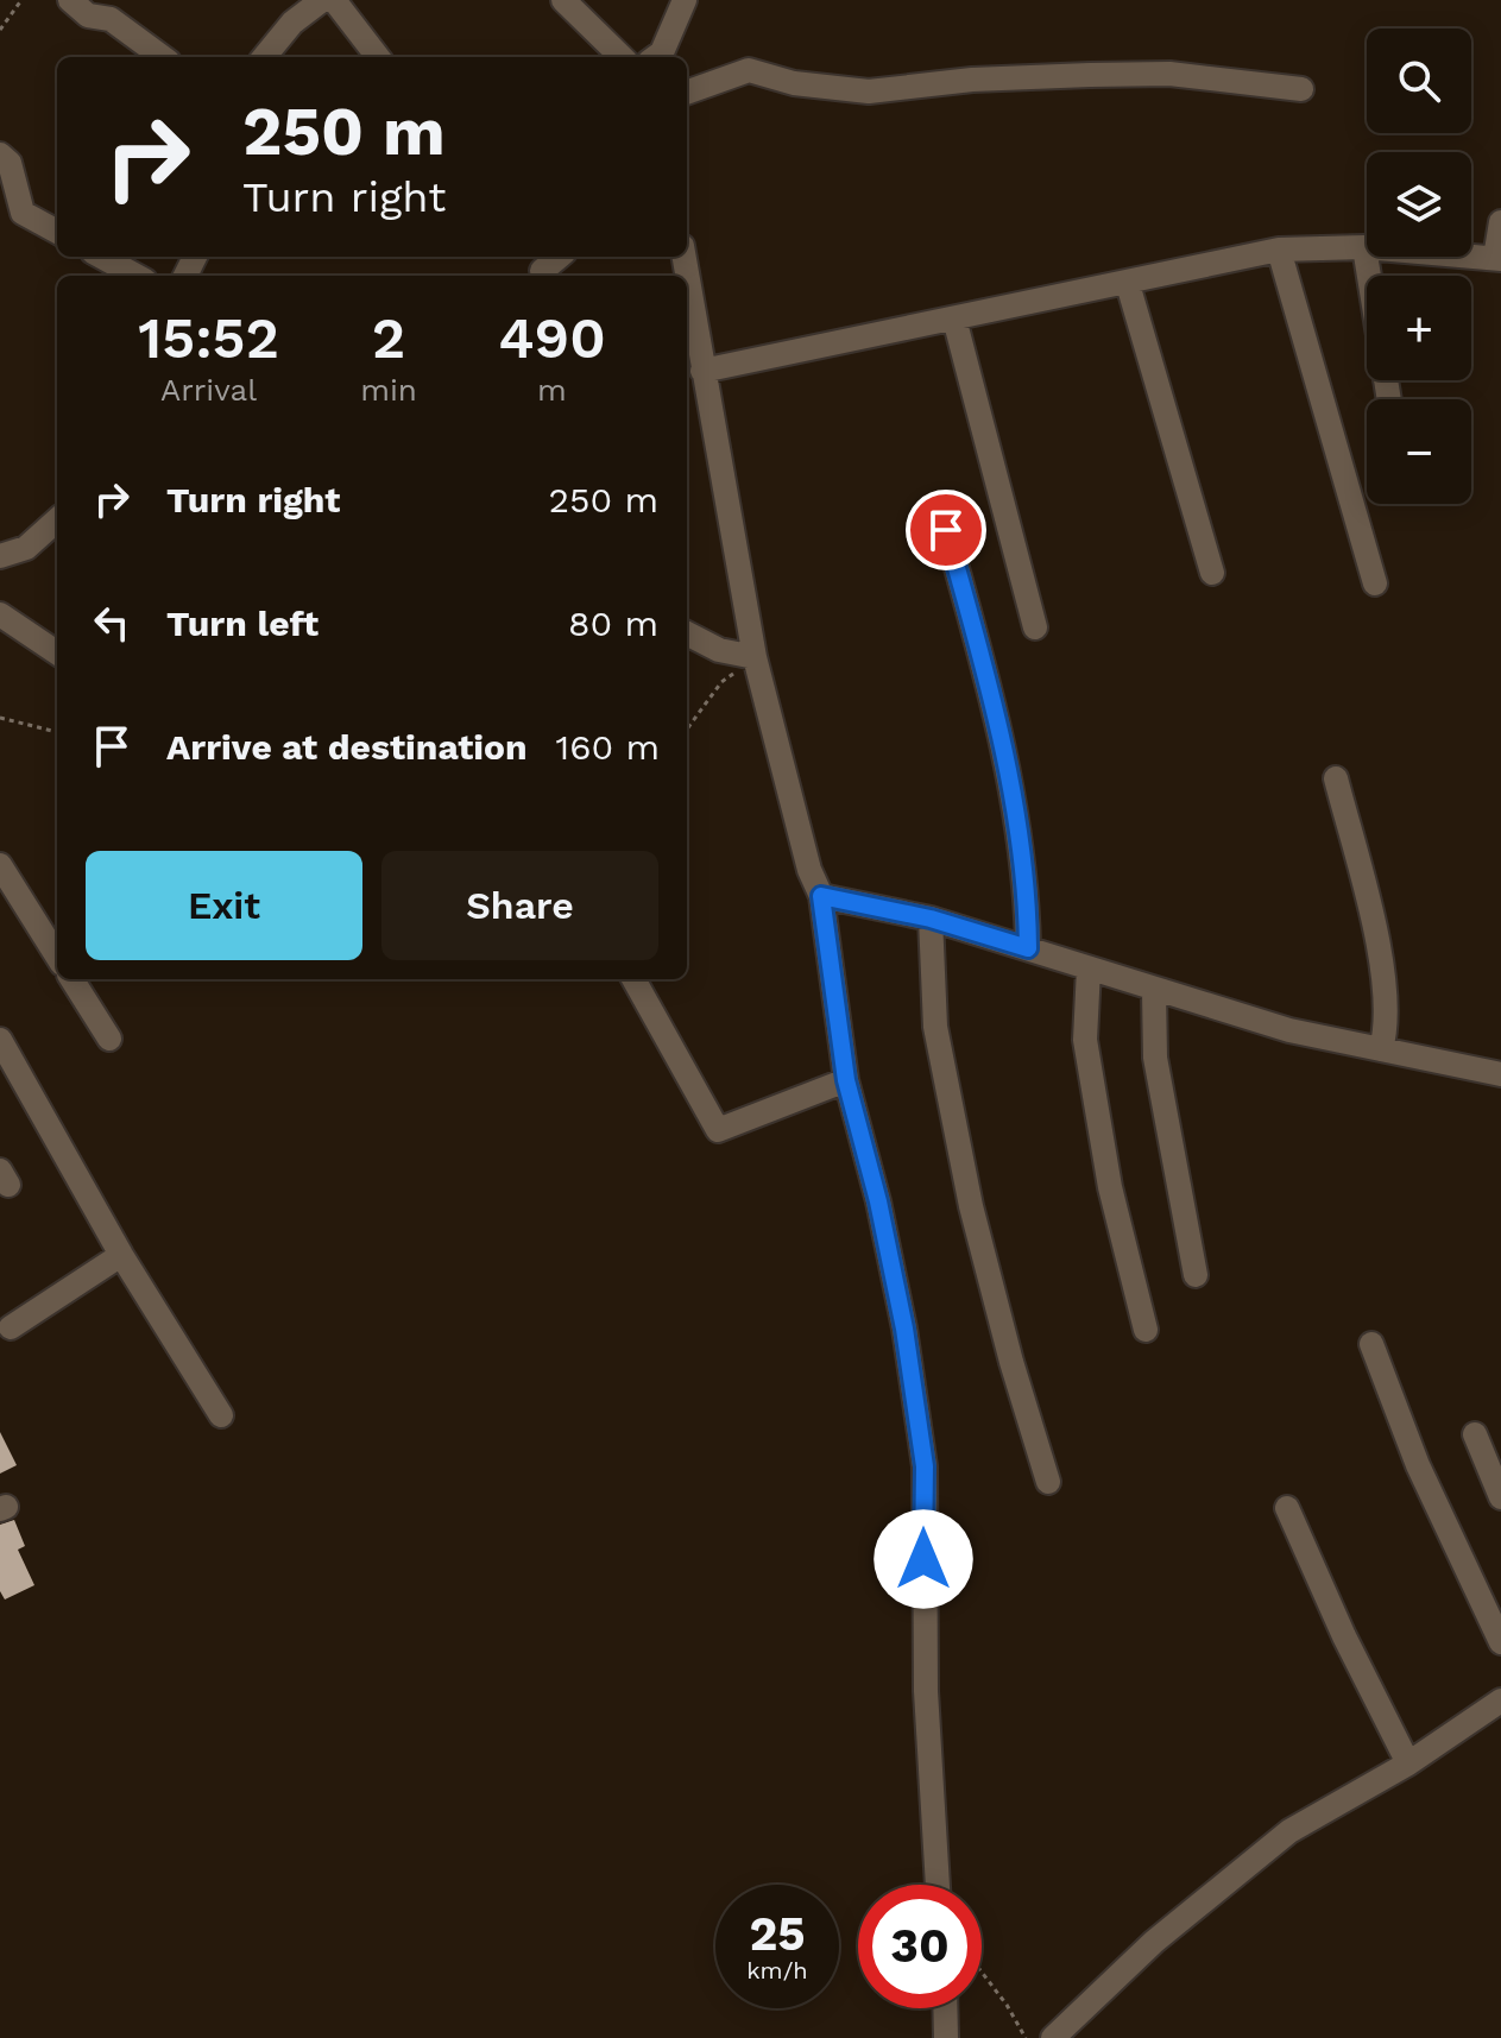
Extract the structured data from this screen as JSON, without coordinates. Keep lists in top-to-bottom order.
{
  "page": {
    "map_buttons": ["+", "−"],
    "turn": ["250 m", "Turn right"],
    "eta": [
      "15:52",
      "Arrival",
      "2",
      "min",
      "490",
      "m"
    ],
    "list": [
      {
        "name": "Turn right",
        "value": "250 m"
      },
      {
        "name": "Turn left",
        "value": "80 m"
      },
      {
        "name": "Arrive at destination",
        "value": "160 m"
      }
    ],
    "buttons": ["Exit", "Share"],
    "speed": "25 km/h",
    "limit": "30"
  }
}
